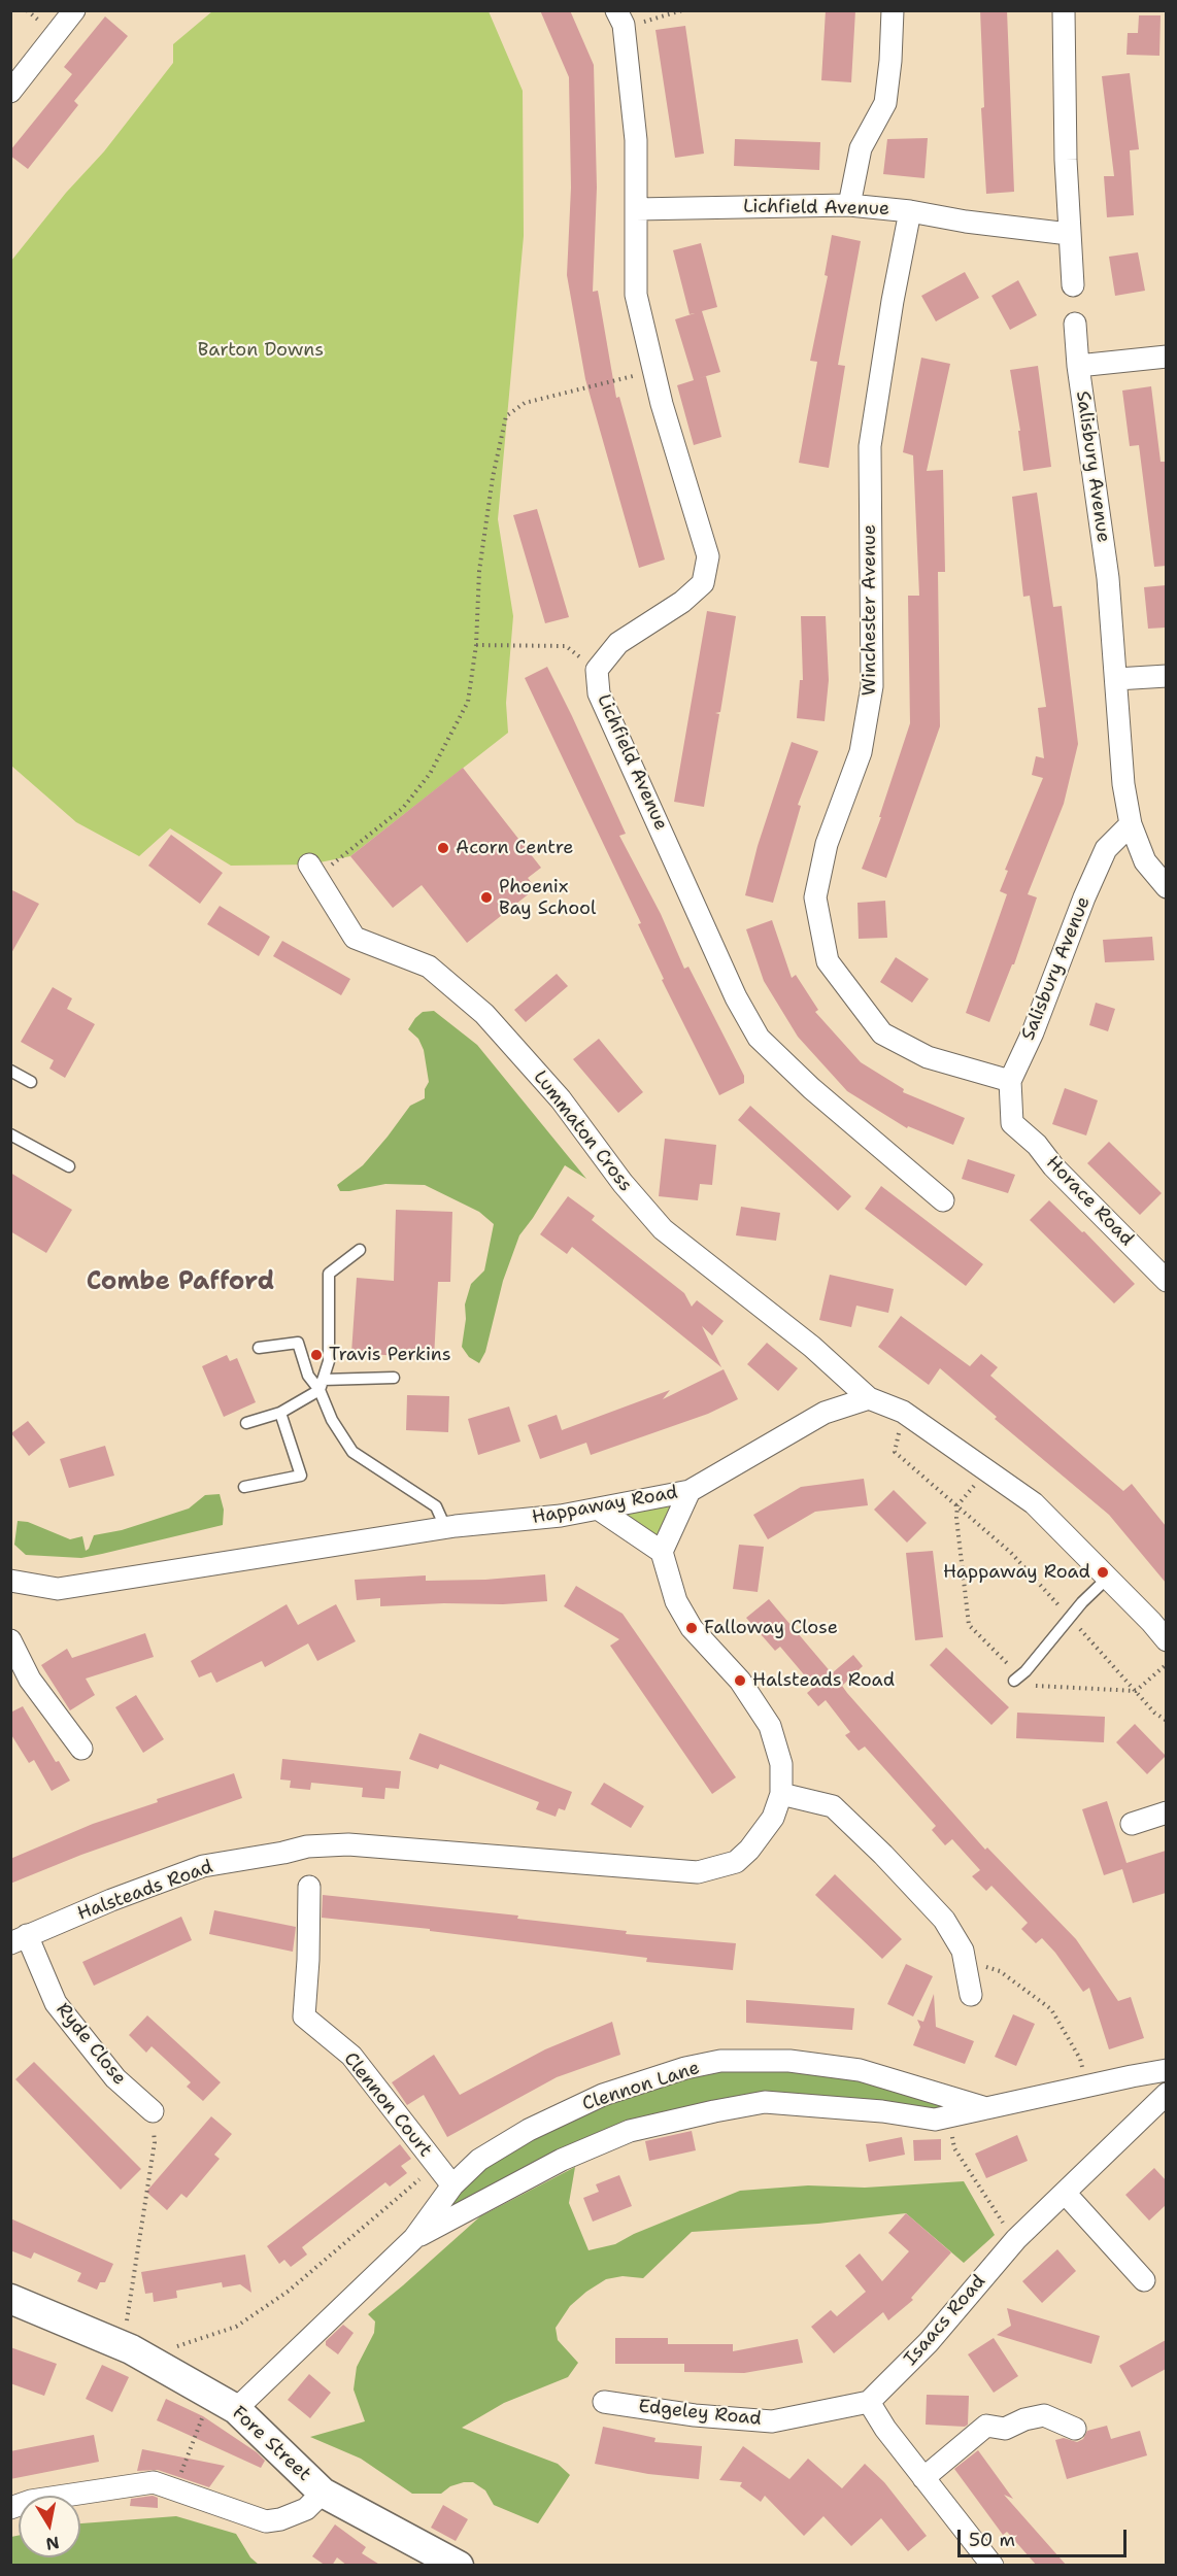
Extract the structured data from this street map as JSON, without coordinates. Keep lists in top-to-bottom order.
{
  "streets": {
    "street": [
      "Lichfield Avenue",
      "Salisbury Avenue",
      "Winchester Avenue",
      "Lummaton Cross",
      "Horace Road",
      "Happaway Road",
      "Halsteads Road",
      "Ryde Close",
      "Clennon Lane",
      "Clennon Court",
      "Isaacs Road",
      "Edgeley Road",
      "Fore Street"
    ]
  },
  "crossings": [
    ["Lichfield Avenue", "Winchester Avenue"],
    ["Salisbury Avenue", "Winchester Avenue"],
    ["Salisbury Avenue", "Horace Road"],
    ["Lummaton Cross", "Happaway Road"],
    ["Halsteads Road", "Ryde Close"],
    ["Clennon Lane", "Clennon Court"],
    ["Clennon Lane", "Fore Street"],
    ["Isaacs Road", "Edgeley Road"]
  ],
  "districts": ["Combe Pafford"],
  "parks": ["Barton Downs"],
  "places": [
    "Acorn Centre",
    "Phoenix Bay School",
    "Travis Perkins",
    "Happaway Road",
    "Falloway Close",
    "Halsteads Road"
  ],
  "scale_bar": "50 m",
  "north": "bottom"
}
